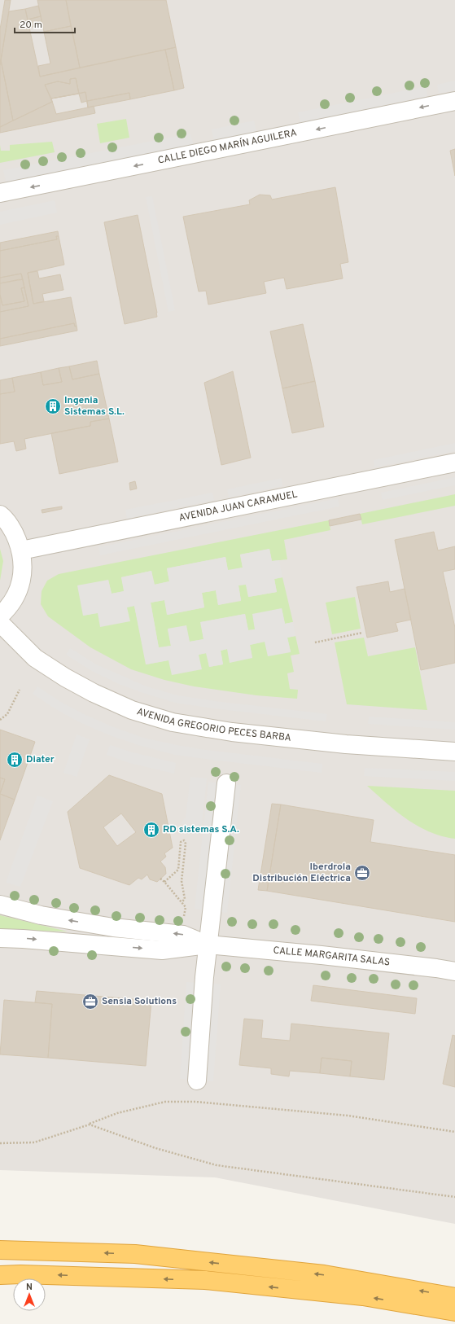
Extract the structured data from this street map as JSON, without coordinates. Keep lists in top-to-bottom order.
{
  "streets": {
    "street": [
      "CALLE DIEGO MARÍN AGUILERA",
      "AVENIDA JUAN CARAMUEL",
      "AVENIDA GREGORIO PECES BARBA",
      "CALLE MARGARITA SALAS"
    ]
  },
  "one_way": ["CALLE DIEGO MARÍN AGUILERA"],
  "places": {
    "building": ["Ingenia Sistemas S.L.", "Diater", "RD sistemas S.A."],
    "office": ["Iberdrola Distribución Eléctrica", "Sensia Solutions"]
  },
  "scale_bar": "20 m",
  "north": "top"
}
